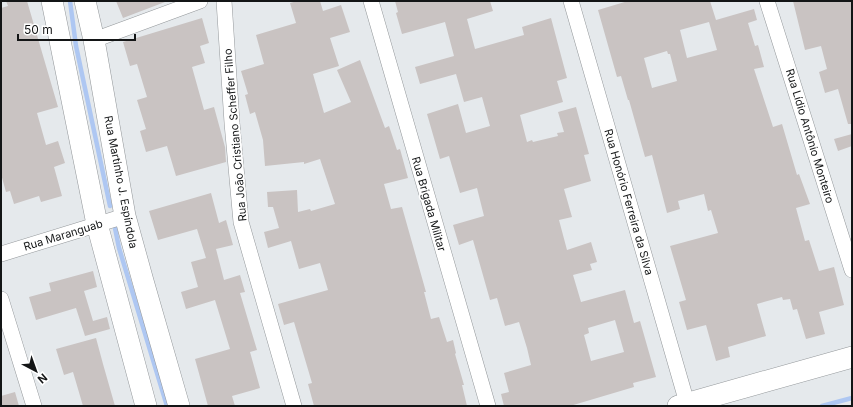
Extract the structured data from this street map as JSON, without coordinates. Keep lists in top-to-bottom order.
{
  "streets": {
    "main road": ["Rua Martinho J. Espíndola"],
    "street": [
      "Rua João Cristiano Scheffer Filho",
      "Rua Lídio Antônio Monteiro",
      "Rua Honório Ferreira da Silva",
      "Rua Brigada Militar",
      "Rua Maranguab"
    ]
  },
  "crossings": [
    ["Rua Martinho J. Espíndola", "Rua Maranguab"]
  ],
  "scale_bar": "50 m",
  "north": "bottom right"
}
